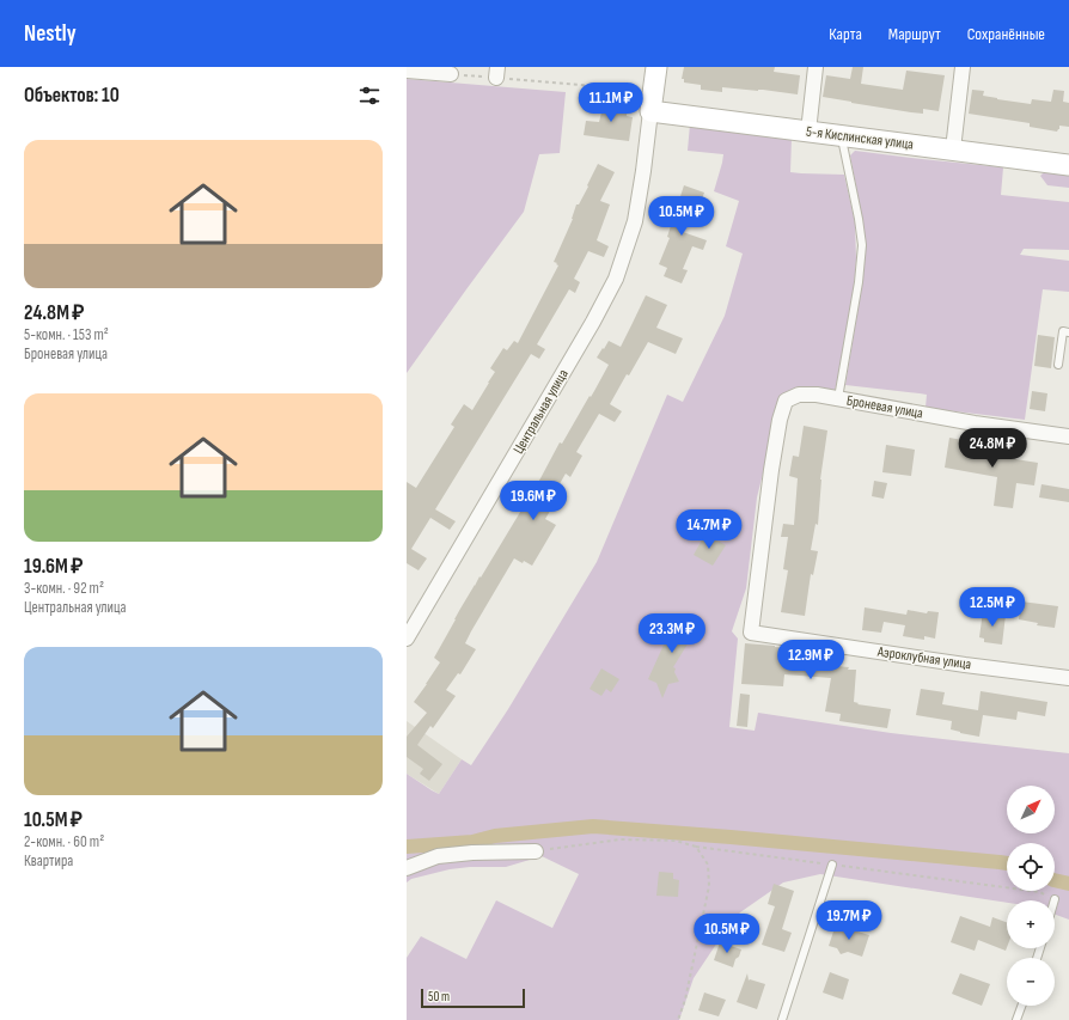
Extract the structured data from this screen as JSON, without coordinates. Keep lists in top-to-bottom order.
{
  "streets": {
    "street": [
      "5-я Кислинская улица",
      "Броневая улица",
      "Центральная улица",
      "Аэроклубная улица"
    ]
  },
  "crossings": [
    ["5-я Кислинская улица", "Центральная улица"],
    ["Броневая улица", "Аэроклубная улица"]
  ],
  "scale_bar": "50 m",
  "north": "top right",
  "page": {
    "header": "Nestly",
    "nav": ["Карта", "Маршрут", "Сохранённые"],
    "heading": "Объектов: 10",
    "price": [
      "11.1M ₽",
      "10.5M ₽",
      "24.8M ₽",
      "19.6M ₽",
      "14.7M ₽",
      "12.5M ₽",
      "23.3M ₽",
      "12.9M ₽",
      "19.7M ₽",
      "10.5M ₽"
    ],
    "list": [
      {
        "name": "24.8M ₽",
        "note": "5-комн. · 153 m² · Броневая улица"
      },
      {
        "name": "19.6M ₽",
        "note": "3-комн. · 92 m² · Центральная улица"
      },
      {
        "name": "10.5M ₽",
        "note": "2-комн. · 60 m² · Квартира"
      }
    ],
    "map_buttons": ["+", "−"],
    "scale": "50 m"
  }
}
